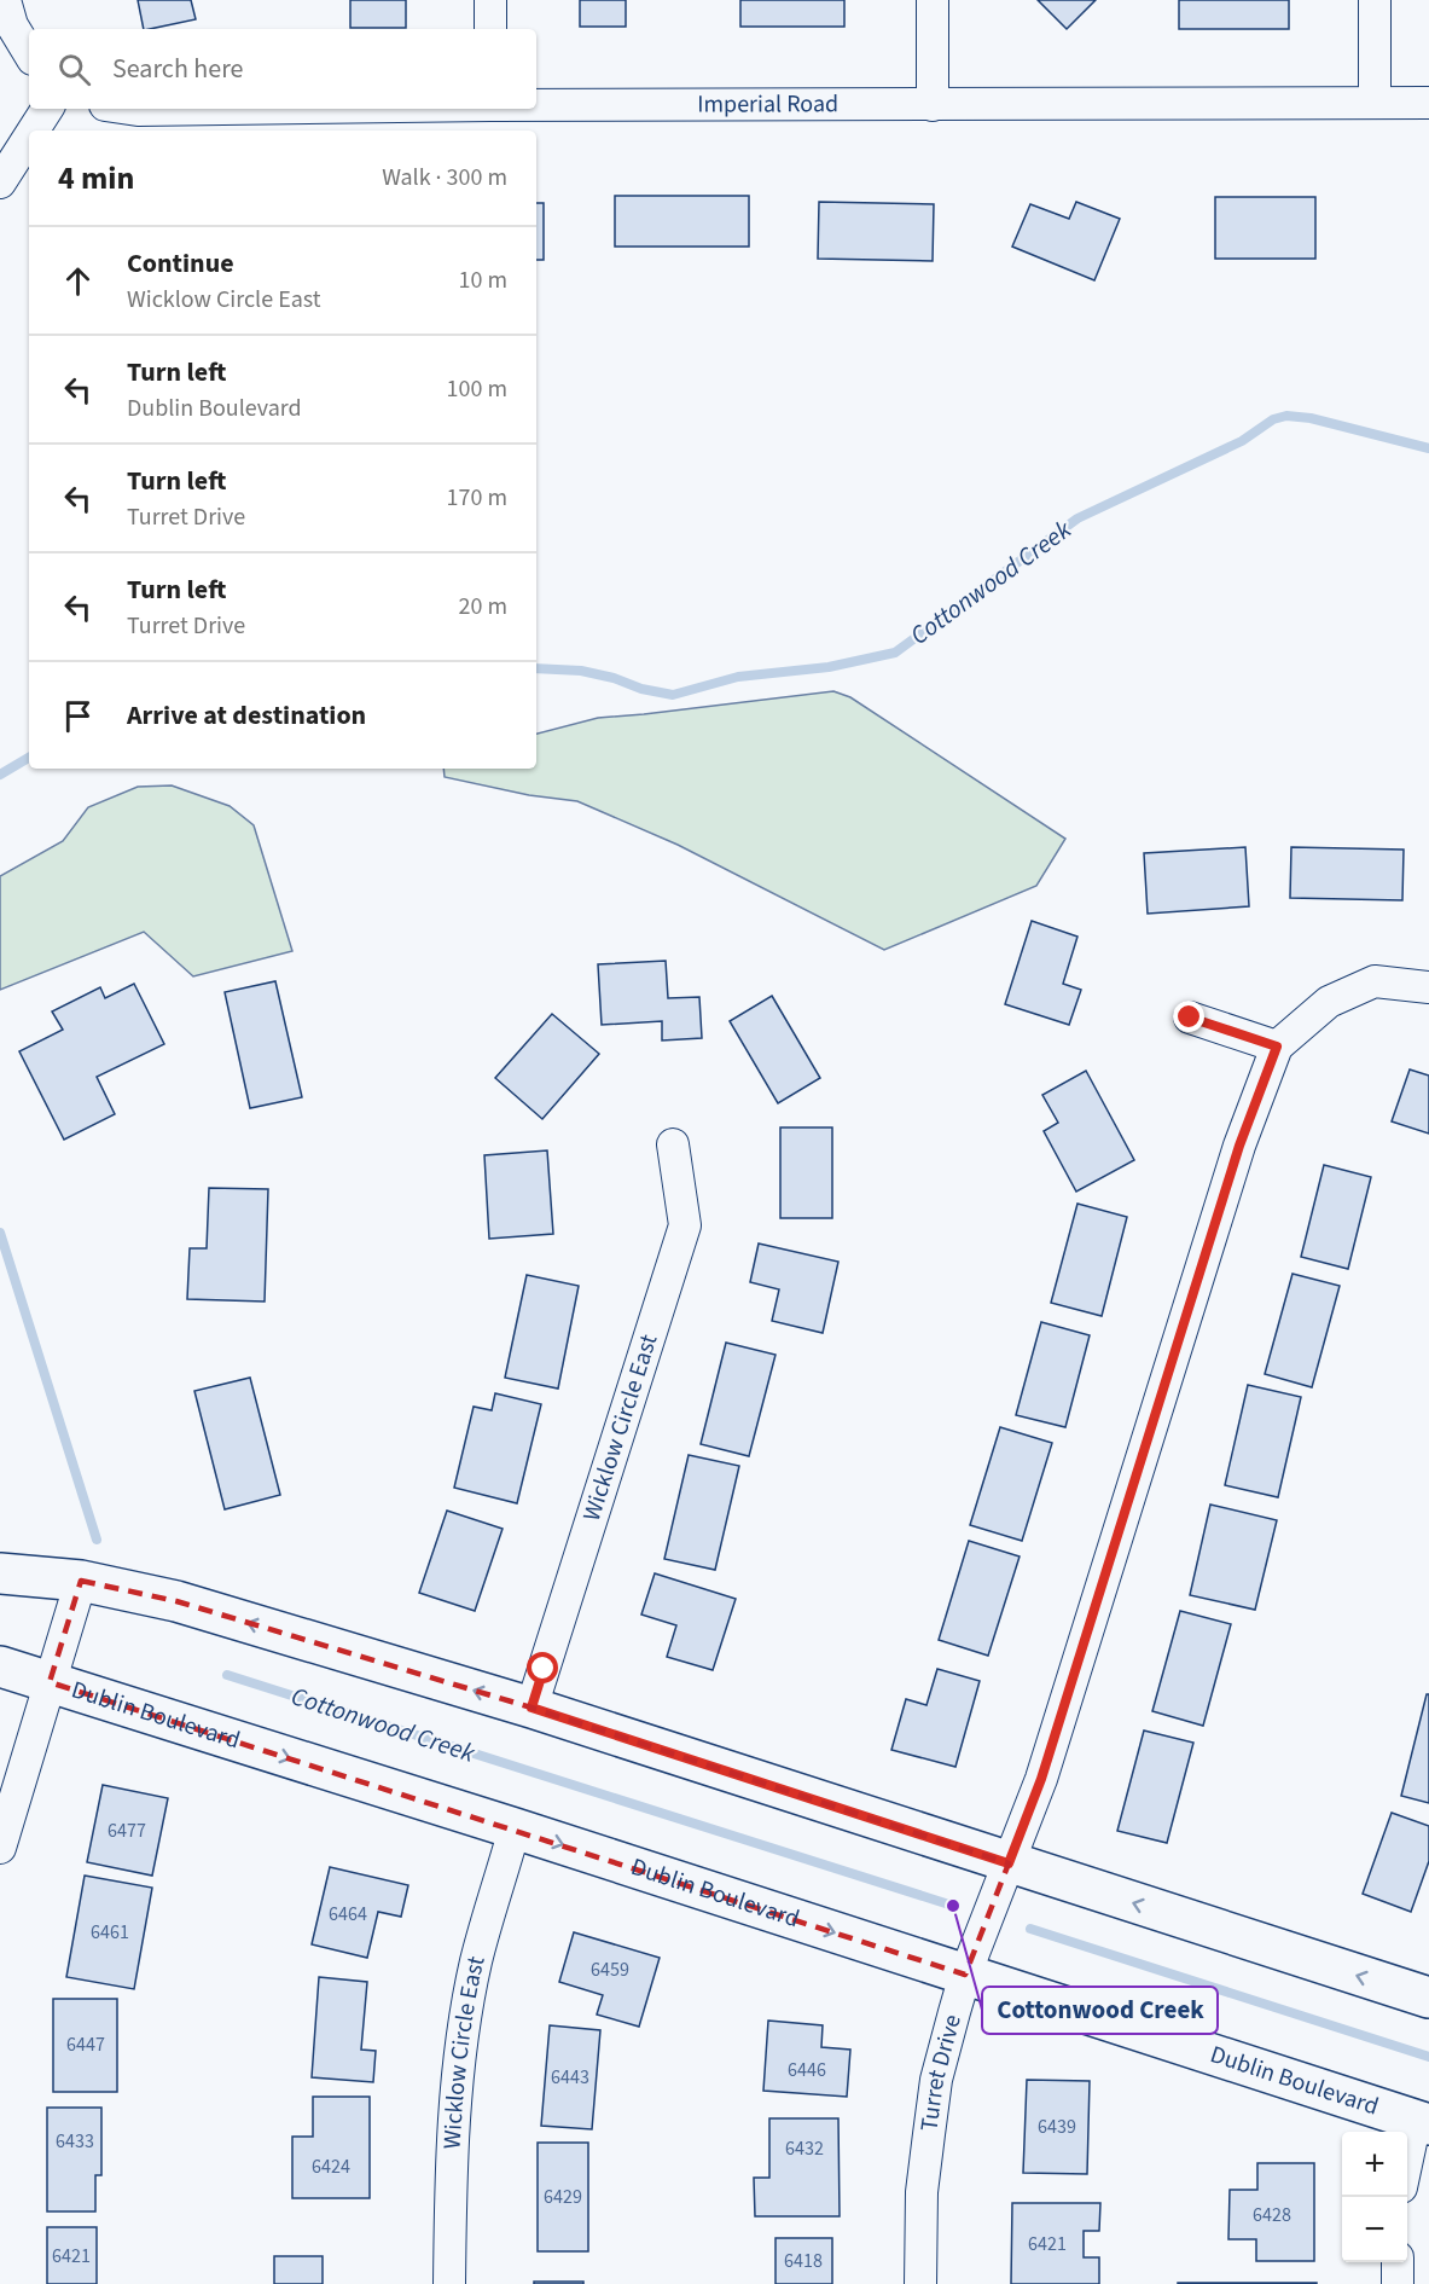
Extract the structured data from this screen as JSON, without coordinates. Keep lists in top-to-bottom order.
{
  "streets": {
    "main road": ["Dublin Boulevard"],
    "street": ["Imperial Road", "Wicklow Circle East", "Turret Drive"]
  },
  "crossings": [
    ["Wicklow Circle East", "Dublin Boulevard"],
    ["Dublin Boulevard", "Turret Drive"]
  ],
  "water": ["Cottonwood Creek"],
  "places": ["Cottonwood Creek"],
  "house_numbers": [
    "6477",
    "6464",
    "6461",
    "6459",
    "6447",
    "6446",
    "6443",
    "6439",
    "6433",
    "6432",
    "6424",
    "6429",
    "6428",
    "6421",
    "6421",
    "6418"
  ],
  "page": {
    "search": "Search here",
    "heading": ["4 min", "Walk · 300 m"],
    "list": [
      ["Continue", "Wicklow Circle East", "10 m"],
      ["Turn left", "Dublin Boulevard", "100 m"],
      ["Turn left", "Turret Drive", "170 m"],
      ["Turn left", "Turret Drive", "20 m"],
      "Arrive at destination"
    ],
    "map_buttons": ["+", "−"]
  }
}
